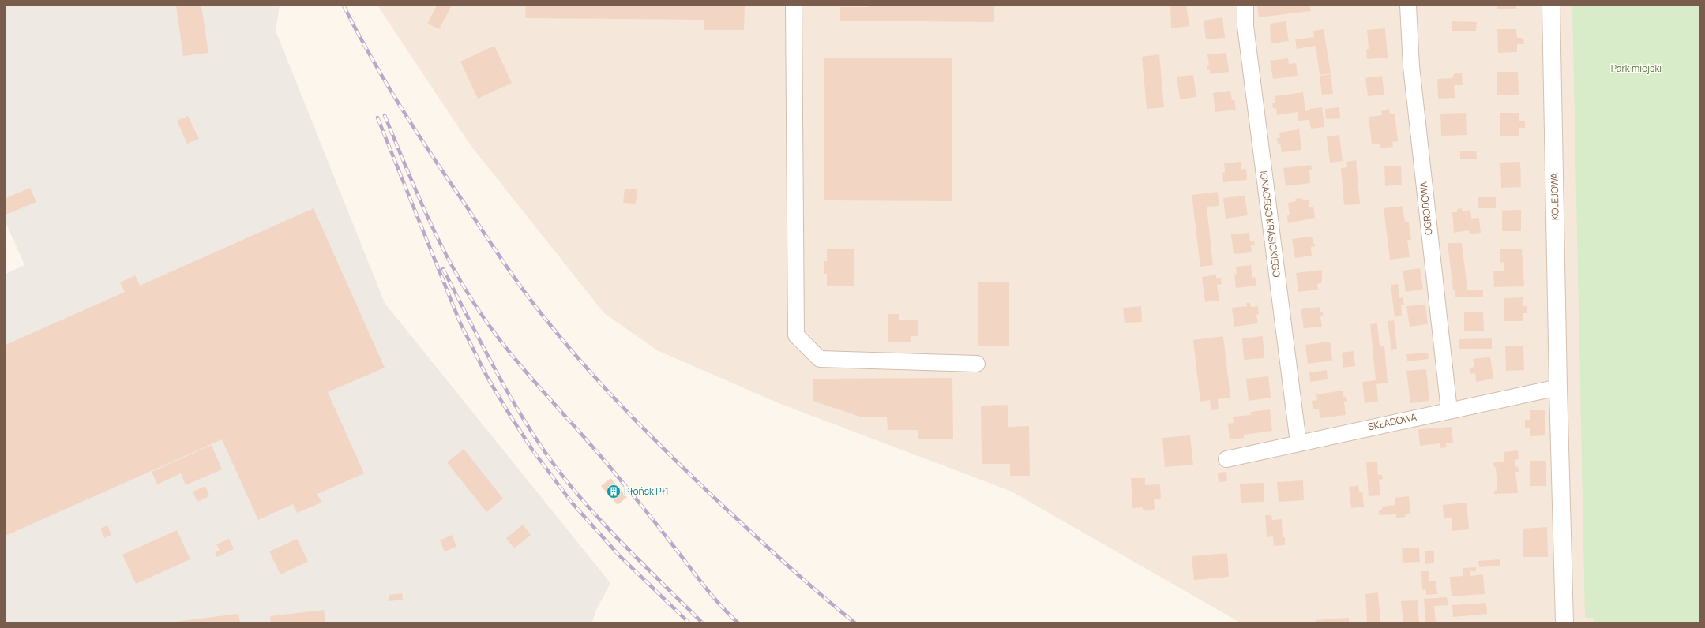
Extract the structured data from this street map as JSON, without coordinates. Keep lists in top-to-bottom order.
{
  "streets": {
    "street": [
      "KOLEJOWA",
      "OGRODOWA",
      "IGNACEGO KRASICKIEGO",
      "SKŁADOWA"
    ]
  },
  "crossings": [
    ["KOLEJOWA", "SKŁADOWA"],
    ["OGRODOWA", "SKŁADOWA"],
    ["IGNACEGO KRASICKIEGO", "SKŁADOWA"]
  ],
  "parks": ["Park miejski"],
  "places": {
    "building": ["Płońsk Pł1"]
  }
}
